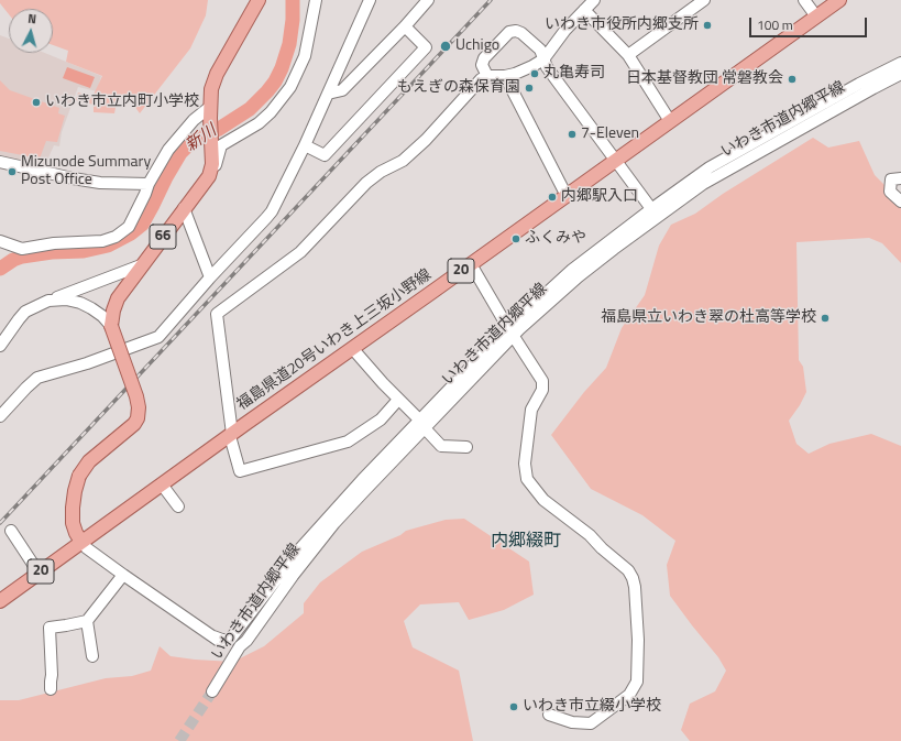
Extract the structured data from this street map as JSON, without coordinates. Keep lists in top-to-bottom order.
{
  "streets": {
    "main road": ["66", "20", "福島県道20号いわき上三坂小野線"],
    "street": ["いわき市道内郷平線"]
  },
  "districts": ["内郷綴町"],
  "water": ["新川"],
  "places": [
    "いわき市役所内郷支所",
    "Uchigo",
    "丸亀寿司",
    "日本基督教団 常磐教会",
    "もえぎの森保育園",
    "いわき市立内町小学校",
    "7-Eleven",
    "Mizunode Summary Post Office",
    "内郷駅入口",
    "ふくみや",
    "福島県立いわき翠の杜高等学校",
    "いわき市立綴小学校"
  ],
  "scale_bar": "100 m",
  "north": "top"
}
